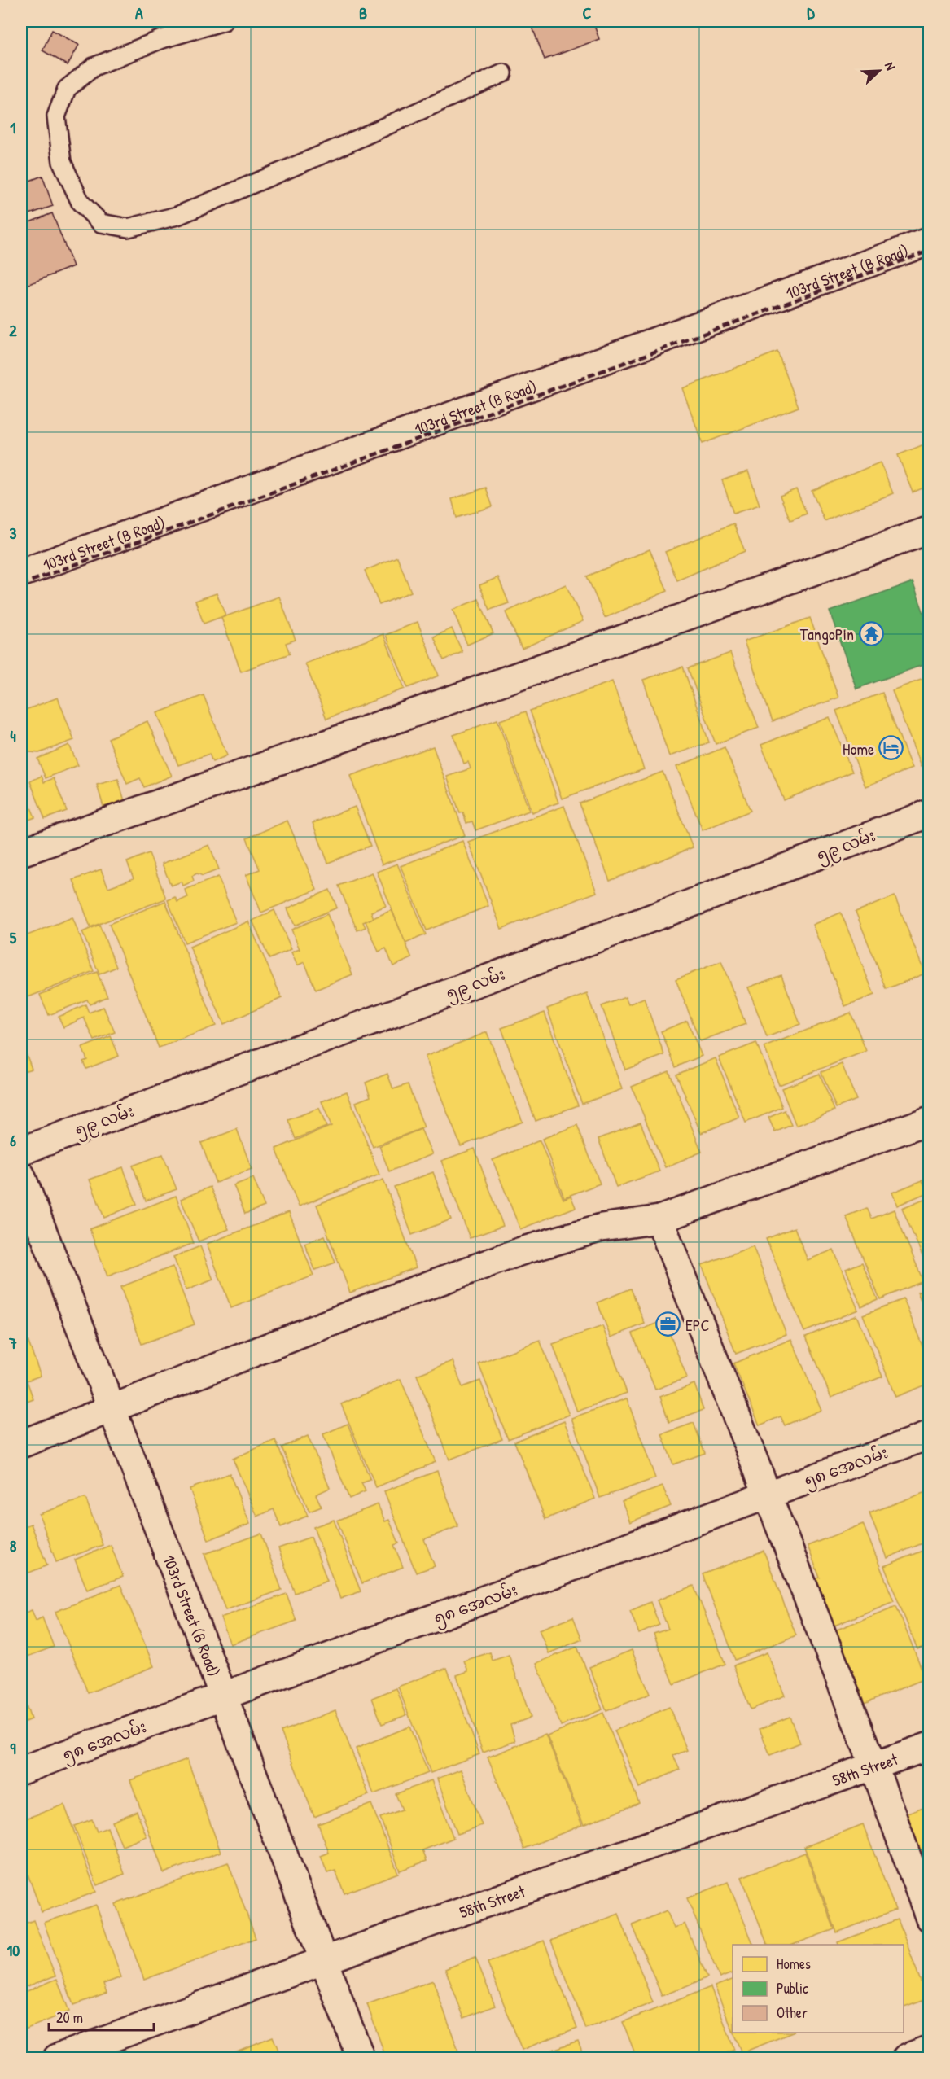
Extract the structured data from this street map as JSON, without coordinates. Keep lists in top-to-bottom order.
{
  "streets": {
    "street": [
      "103rd Street (B Road)",
      "၅၉ လမ်း",
      "၅၈ အေလမ်း",
      "58th Street"
    ]
  },
  "crossings": [
    ["103rd Street (B Road)", "၅၈ အေလမ်း"],
    ["103rd Street (B Road)", "58th Street"]
  ],
  "places": {
    "temple": ["TangoPin"],
    "hotel": ["Home"],
    "office": ["EPC"]
  },
  "legend": ["Homes", "Public", "Other"],
  "scale_bar": "20 m",
  "north": "top right",
  "grid": {
    "columns": [
      "A",
      "B",
      "C",
      "D"
    ],
    "rows": [
      "1",
      "2",
      "3",
      "4",
      "5",
      "6",
      "7",
      "8",
      "9",
      "10"
    ]
  }
}
